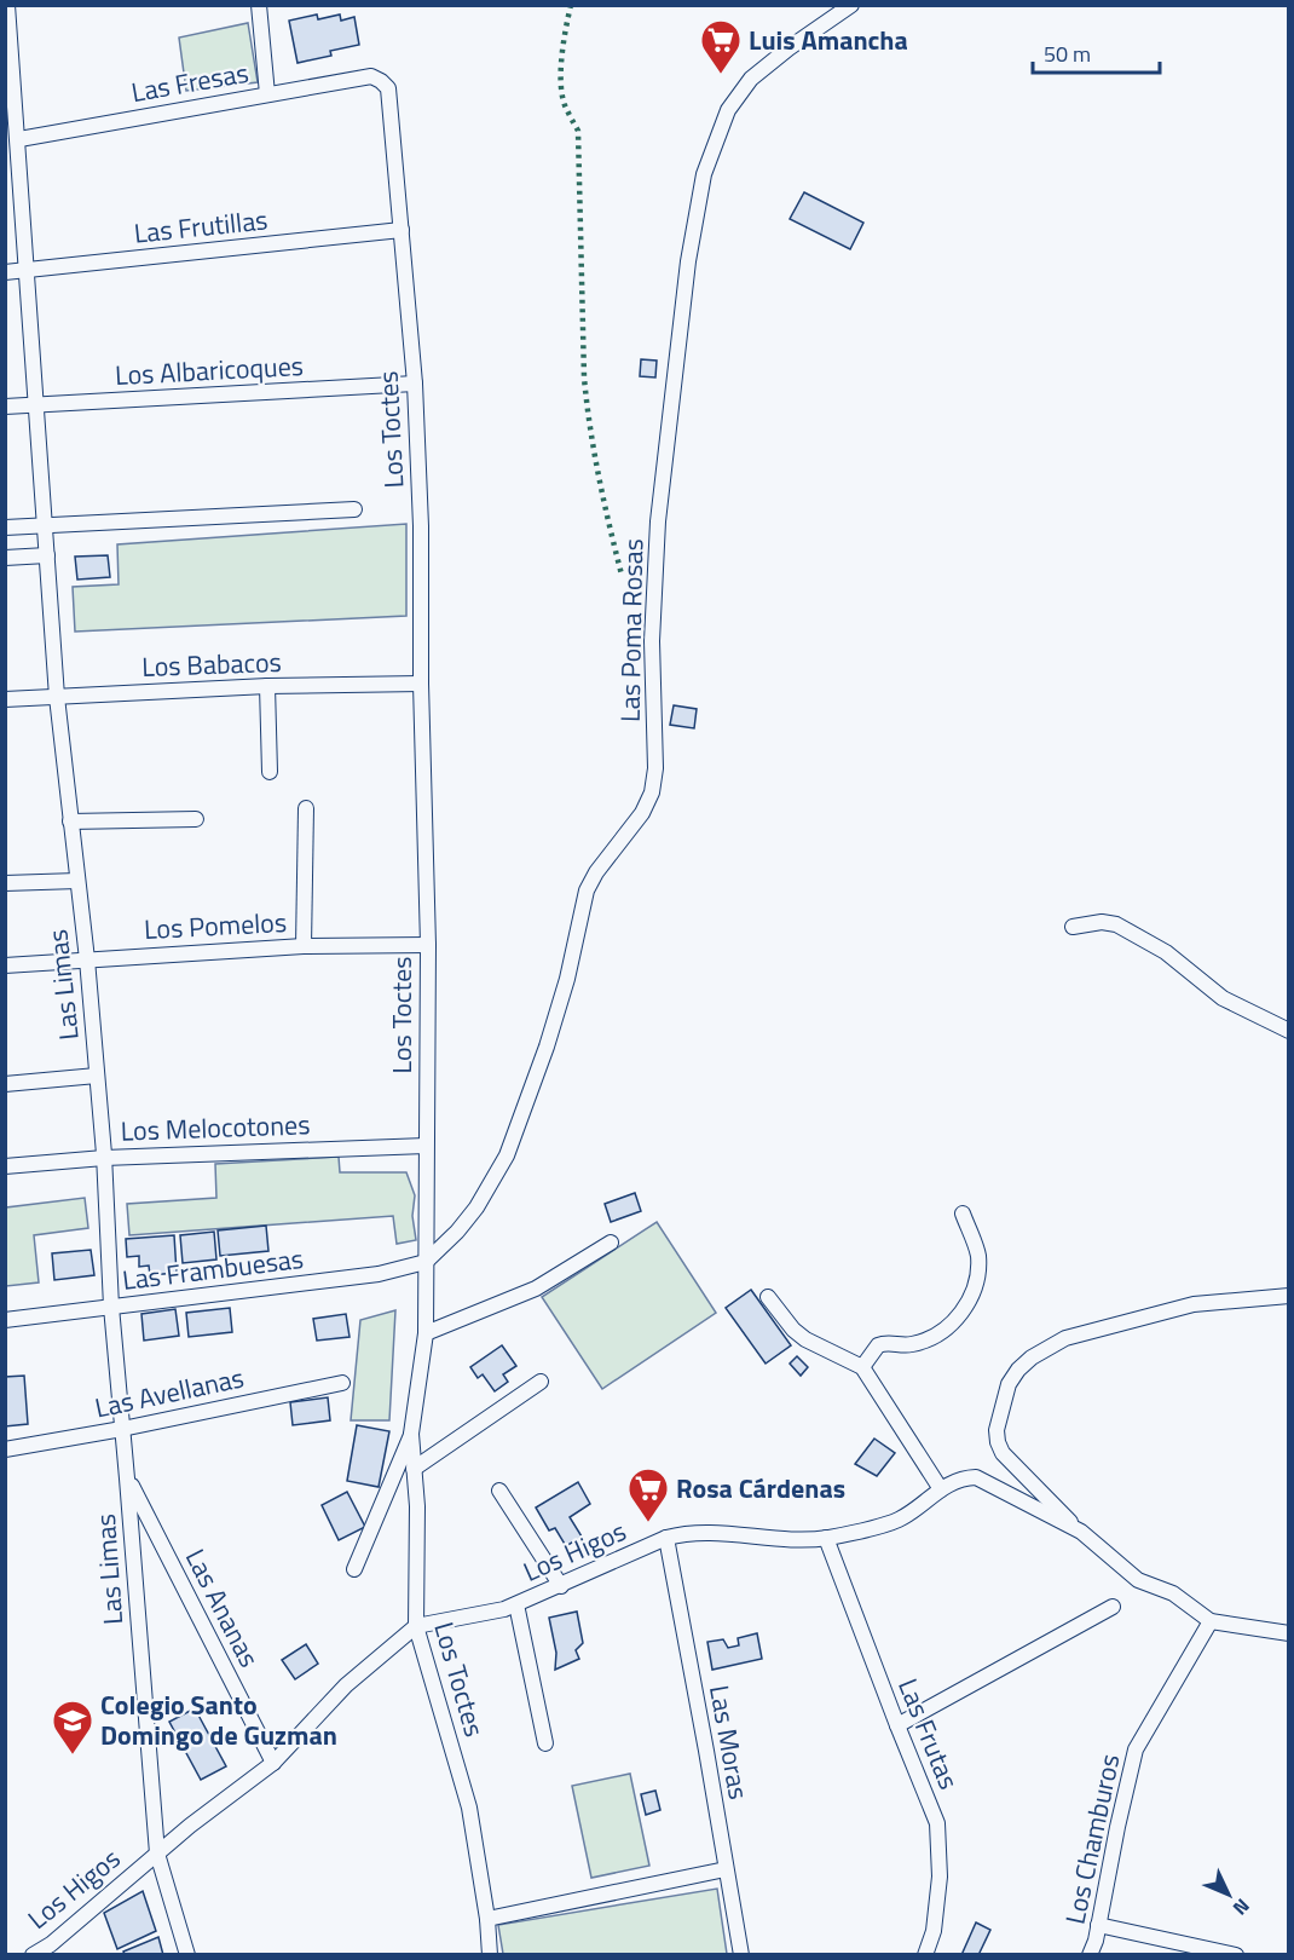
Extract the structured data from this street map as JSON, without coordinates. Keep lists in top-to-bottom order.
{
  "streets": {
    "street": [
      "Las Fresas",
      "Las Frutillas",
      "Los Albaricoques",
      "Los Toctes",
      "Las Poma Rosas",
      "Los Babacos",
      "Los Pomelos",
      "Las Limas",
      "Los Melocotones",
      "Las Frambuesas",
      "Las Avellanas",
      "Los Higos",
      "Las Ananas",
      "Las Frutas",
      "Las Moras",
      "Los Chamburos"
    ]
  },
  "crossings": [
    ["Las Fresas", "Los Toctes"],
    ["Las Fresas", "Las Limas"],
    ["Las Frutillas", "Los Toctes"],
    ["Las Frutillas", "Las Limas"],
    ["Los Albaricoques", "Los Toctes"],
    ["Los Albaricoques", "Las Limas"],
    ["Los Toctes", "Las Poma Rosas"],
    ["Los Toctes", "Los Babacos"],
    ["Los Toctes", "Los Pomelos"],
    ["Los Toctes", "Los Melocotones"],
    ["Los Toctes", "Las Frambuesas"],
    ["Los Toctes", "Los Higos"],
    ["Las Poma Rosas", "Las Frambuesas"],
    ["Los Babacos", "Las Limas"],
    ["Los Pomelos", "Las Limas"],
    ["Las Limas", "Los Melocotones"],
    ["Las Limas", "Las Frambuesas"],
    ["Las Limas", "Las Avellanas"],
    ["Las Limas", "Los Higos"],
    ["Las Limas", "Las Ananas"],
    ["Los Higos", "Las Ananas"],
    ["Los Higos", "Las Frutas"],
    ["Los Higos", "Las Moras"],
    ["Los Higos", "Los Chamburos"]
  ],
  "places": {
    "supermarket": ["Luis Amancha", "Rosa Cárdenas"],
    "school or university": ["Colegio Santo Domingo de Guzman"]
  },
  "scale_bar": "50 m",
  "north": "bottom right"
}
